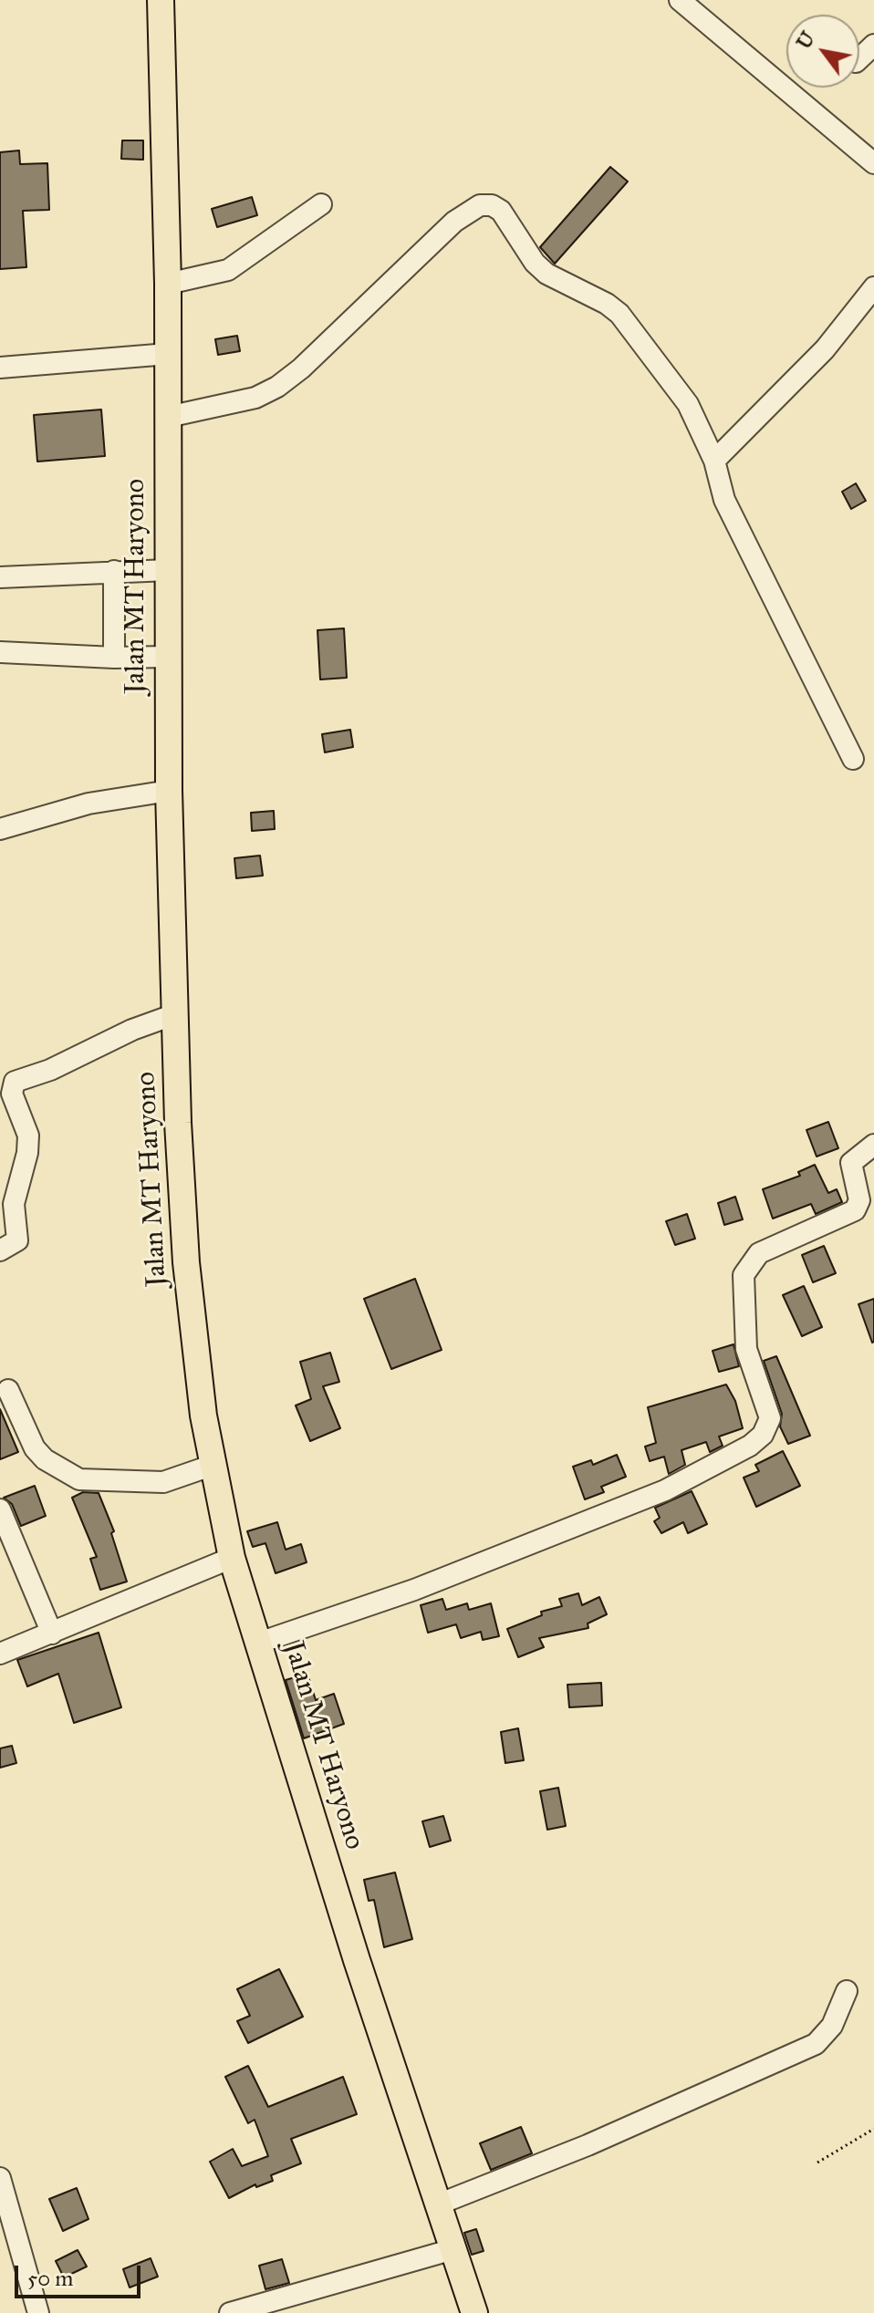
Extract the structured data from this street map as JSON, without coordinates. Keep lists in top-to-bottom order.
{
  "streets": {
    "main road": ["Jalan MT Haryono"]
  },
  "scale_bar": "50 m",
  "north": "top left"
}
